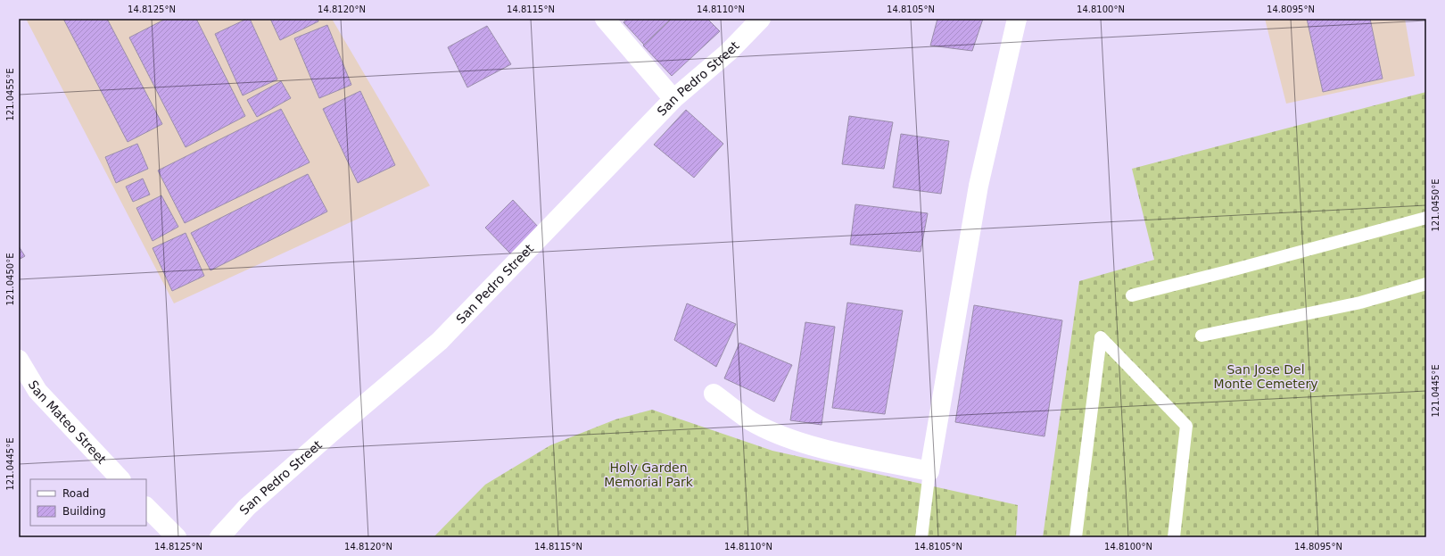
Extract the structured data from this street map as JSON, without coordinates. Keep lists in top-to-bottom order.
{
  "streets": {
    "street": ["San Pedro Street", "San Mateo Street"]
  },
  "parks": ["San Jose Del Monte Cemetery", "Holy Garden Memorial Park"],
  "legend": ["Road", "Building"],
  "coordinates": [
    "14.8125°N",
    "14.8120°N",
    "14.8115°N",
    "14.8110°N",
    "14.8105°N",
    "14.8100°N",
    "14.8095°N",
    "121.0455°E",
    "121.0450°E",
    "121.0445°E"
  ]
}
